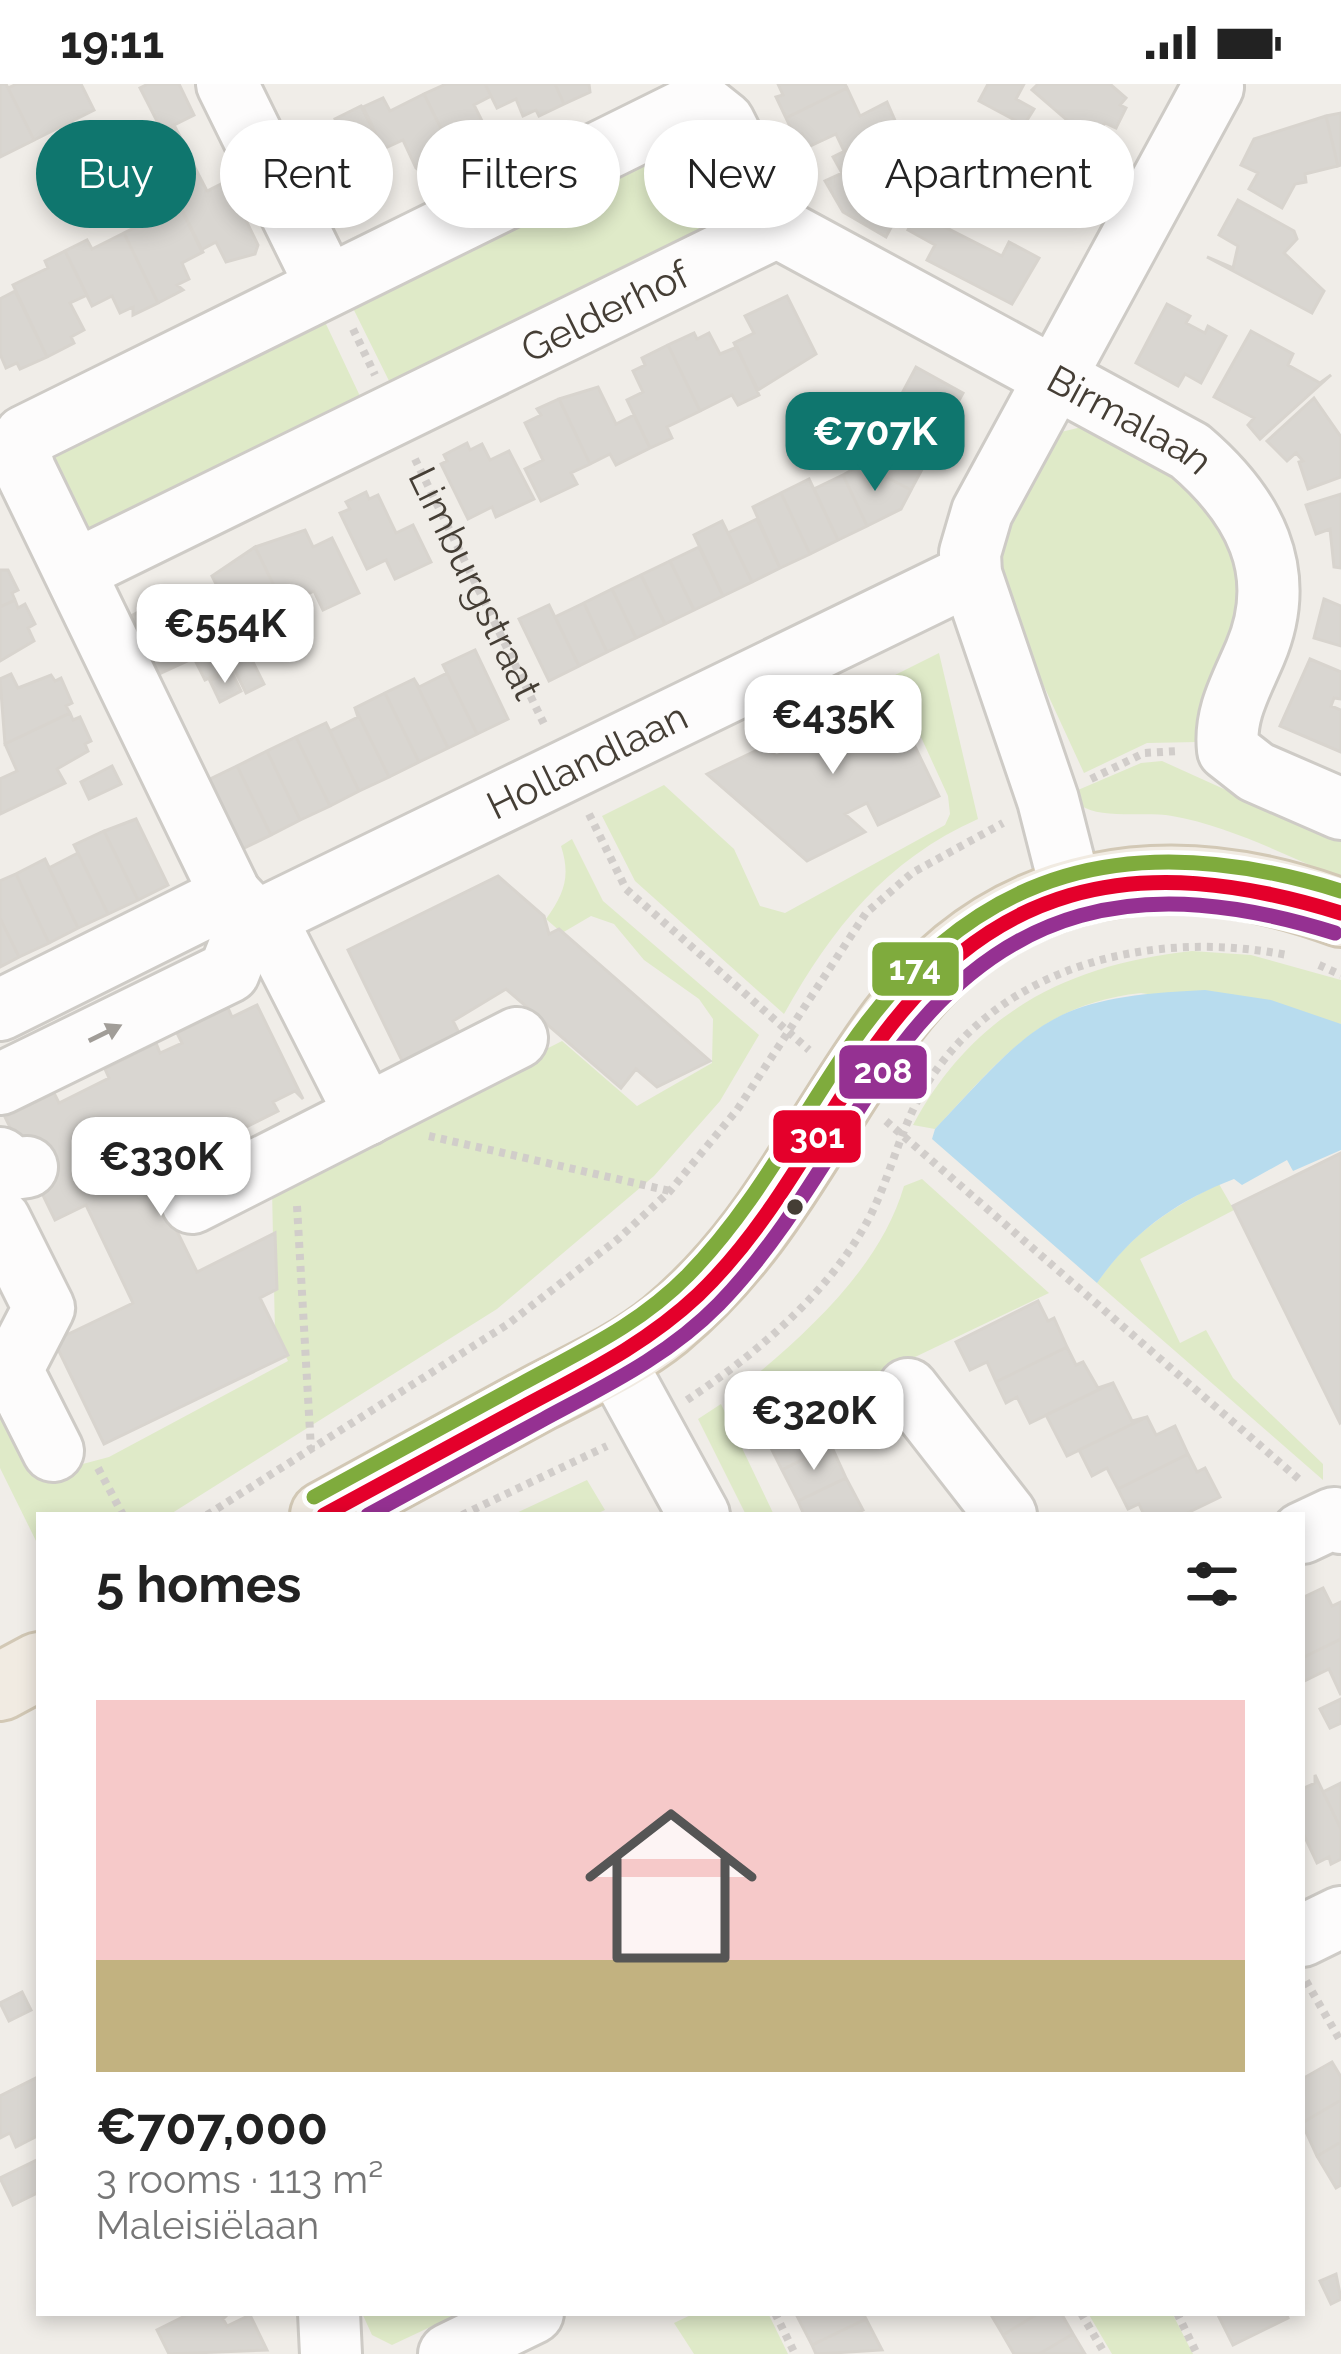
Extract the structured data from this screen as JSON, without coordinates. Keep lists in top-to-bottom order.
{
  "streets": {
    "street": ["Gelderhof", "Birmalaan", "Hollandlaan"],
    "path": ["Limburgstraat"]
  },
  "crossings": [
    ["Gelderhof", "Limburgstraat"],
    ["Limburgstraat", "Hollandlaan"]
  ],
  "lines": ["transit line 174", "transit line 301", "transit line 208"],
  "page": {
    "status": "19:11",
    "chip": [
      "Buy",
      "Rent",
      "Filters",
      "New",
      "Apartment"
    ],
    "price": [
      "€707K",
      "€554K",
      "€435K",
      "€330K",
      "€320K"
    ],
    "heading": "5 homes",
    "list": [
      {
        "name": "€707,000",
        "note": "3 rooms · 113 m² · Maleisiëlaan"
      }
    ]
  }
}
